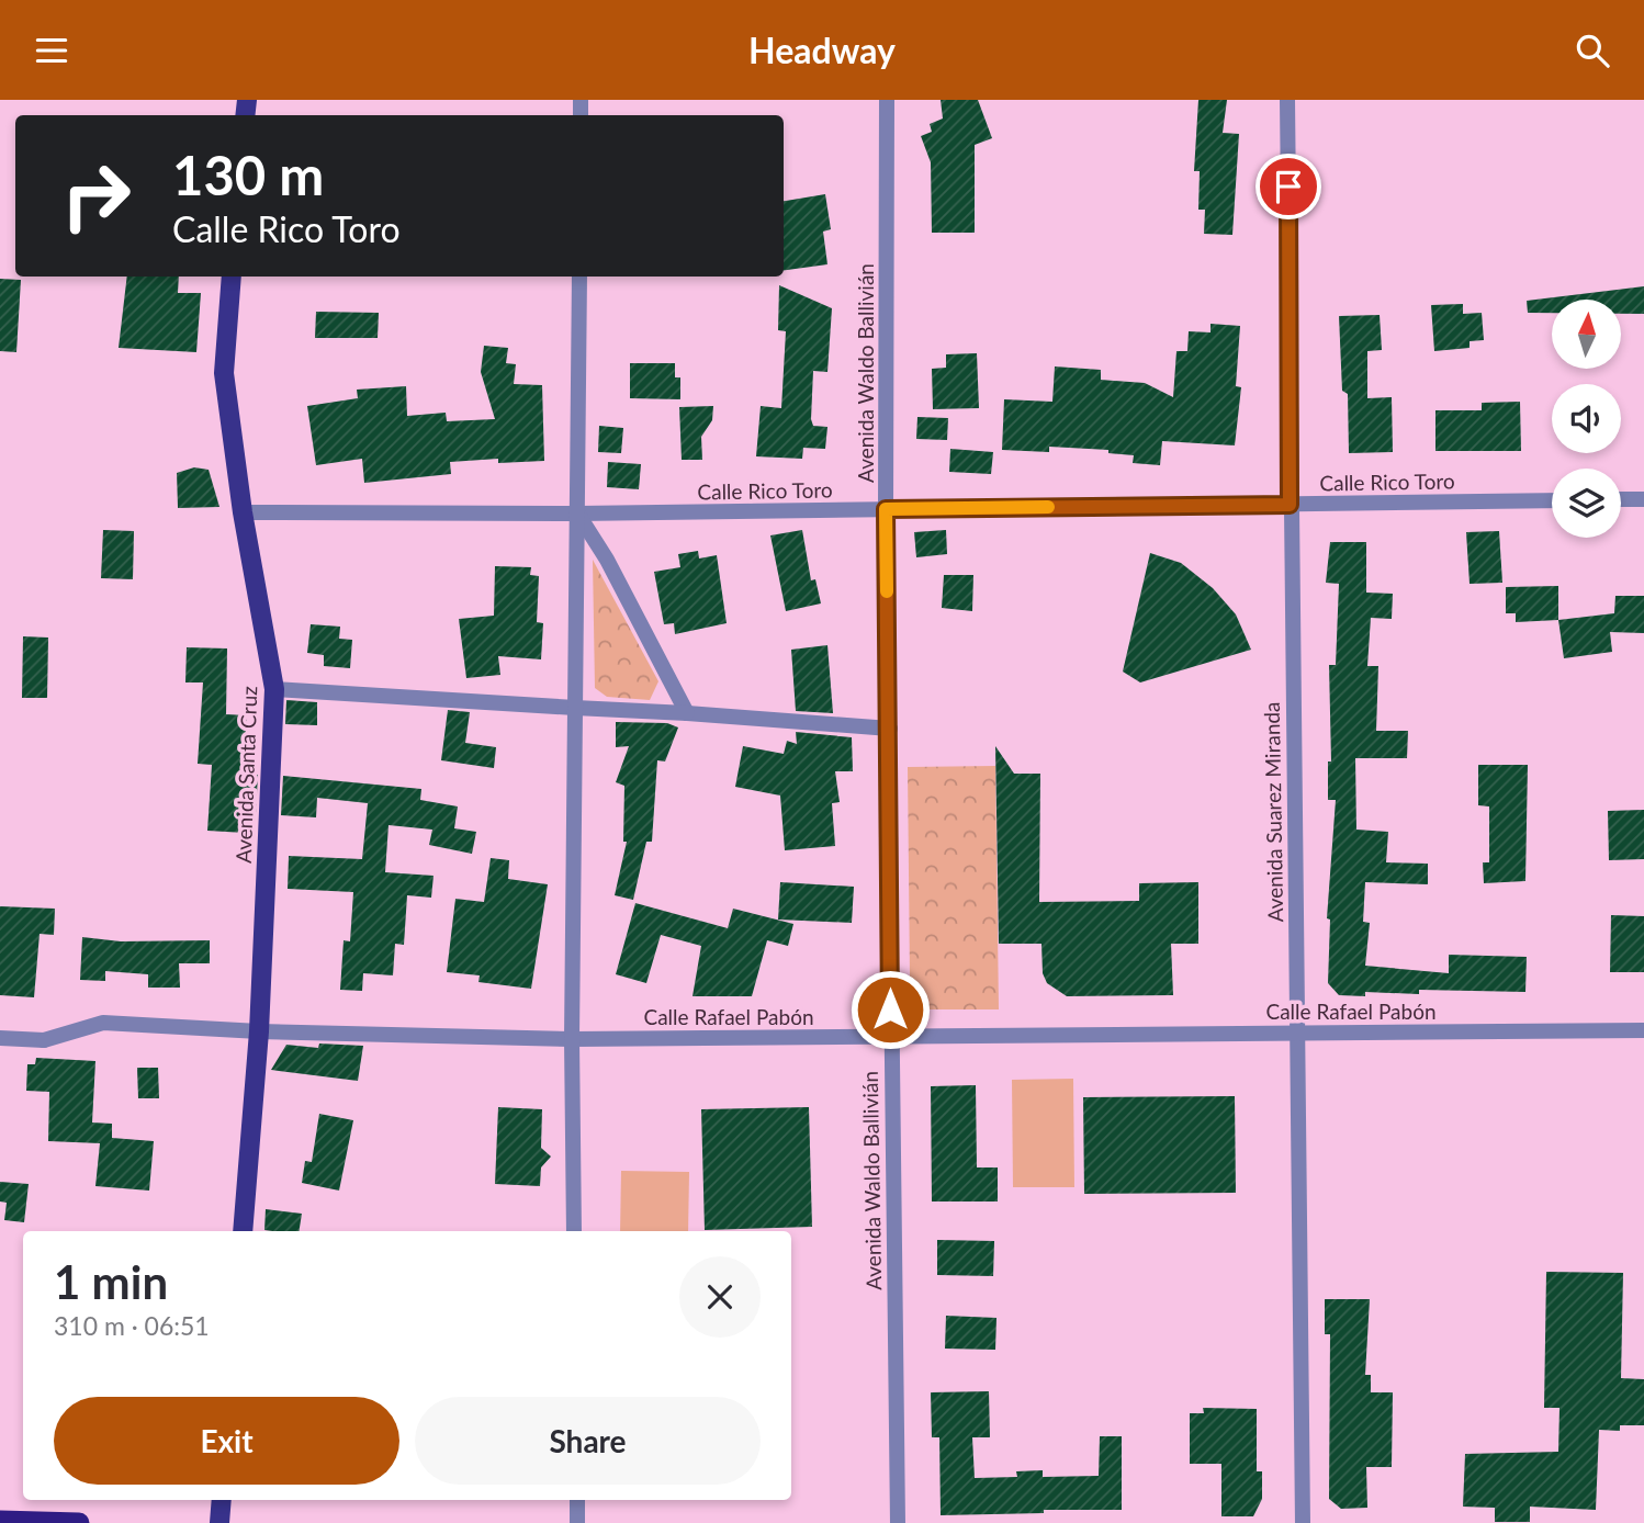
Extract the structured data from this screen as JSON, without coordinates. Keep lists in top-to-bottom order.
{
  "streets": {
    "main road": ["Avenida Santa Cruz"],
    "street": [
      "Avenida Waldo Ballivián",
      "Calle Rico Toro",
      "Avenida Suarez Miranda",
      "Calle Rafael Pabón"
    ]
  },
  "crossings": [
    ["Avenida Waldo Ballivián", "Calle Rico Toro"],
    ["Avenida Waldo Ballivián", "Calle Rafael Pabón"],
    ["Calle Rico Toro", "Avenida Santa Cruz"],
    ["Calle Rico Toro", "Avenida Suarez Miranda"],
    ["Avenida Santa Cruz", "Calle Rafael Pabón"],
    ["Avenida Suarez Miranda", "Calle Rafael Pabón"]
  ],
  "north": "top",
  "page": {
    "header": "Headway",
    "turn": ["130 m", "Calle Rico Toro"],
    "heading": ["1 min", "310 m · 06:51"],
    "buttons": ["Exit", "Share"]
  }
}
